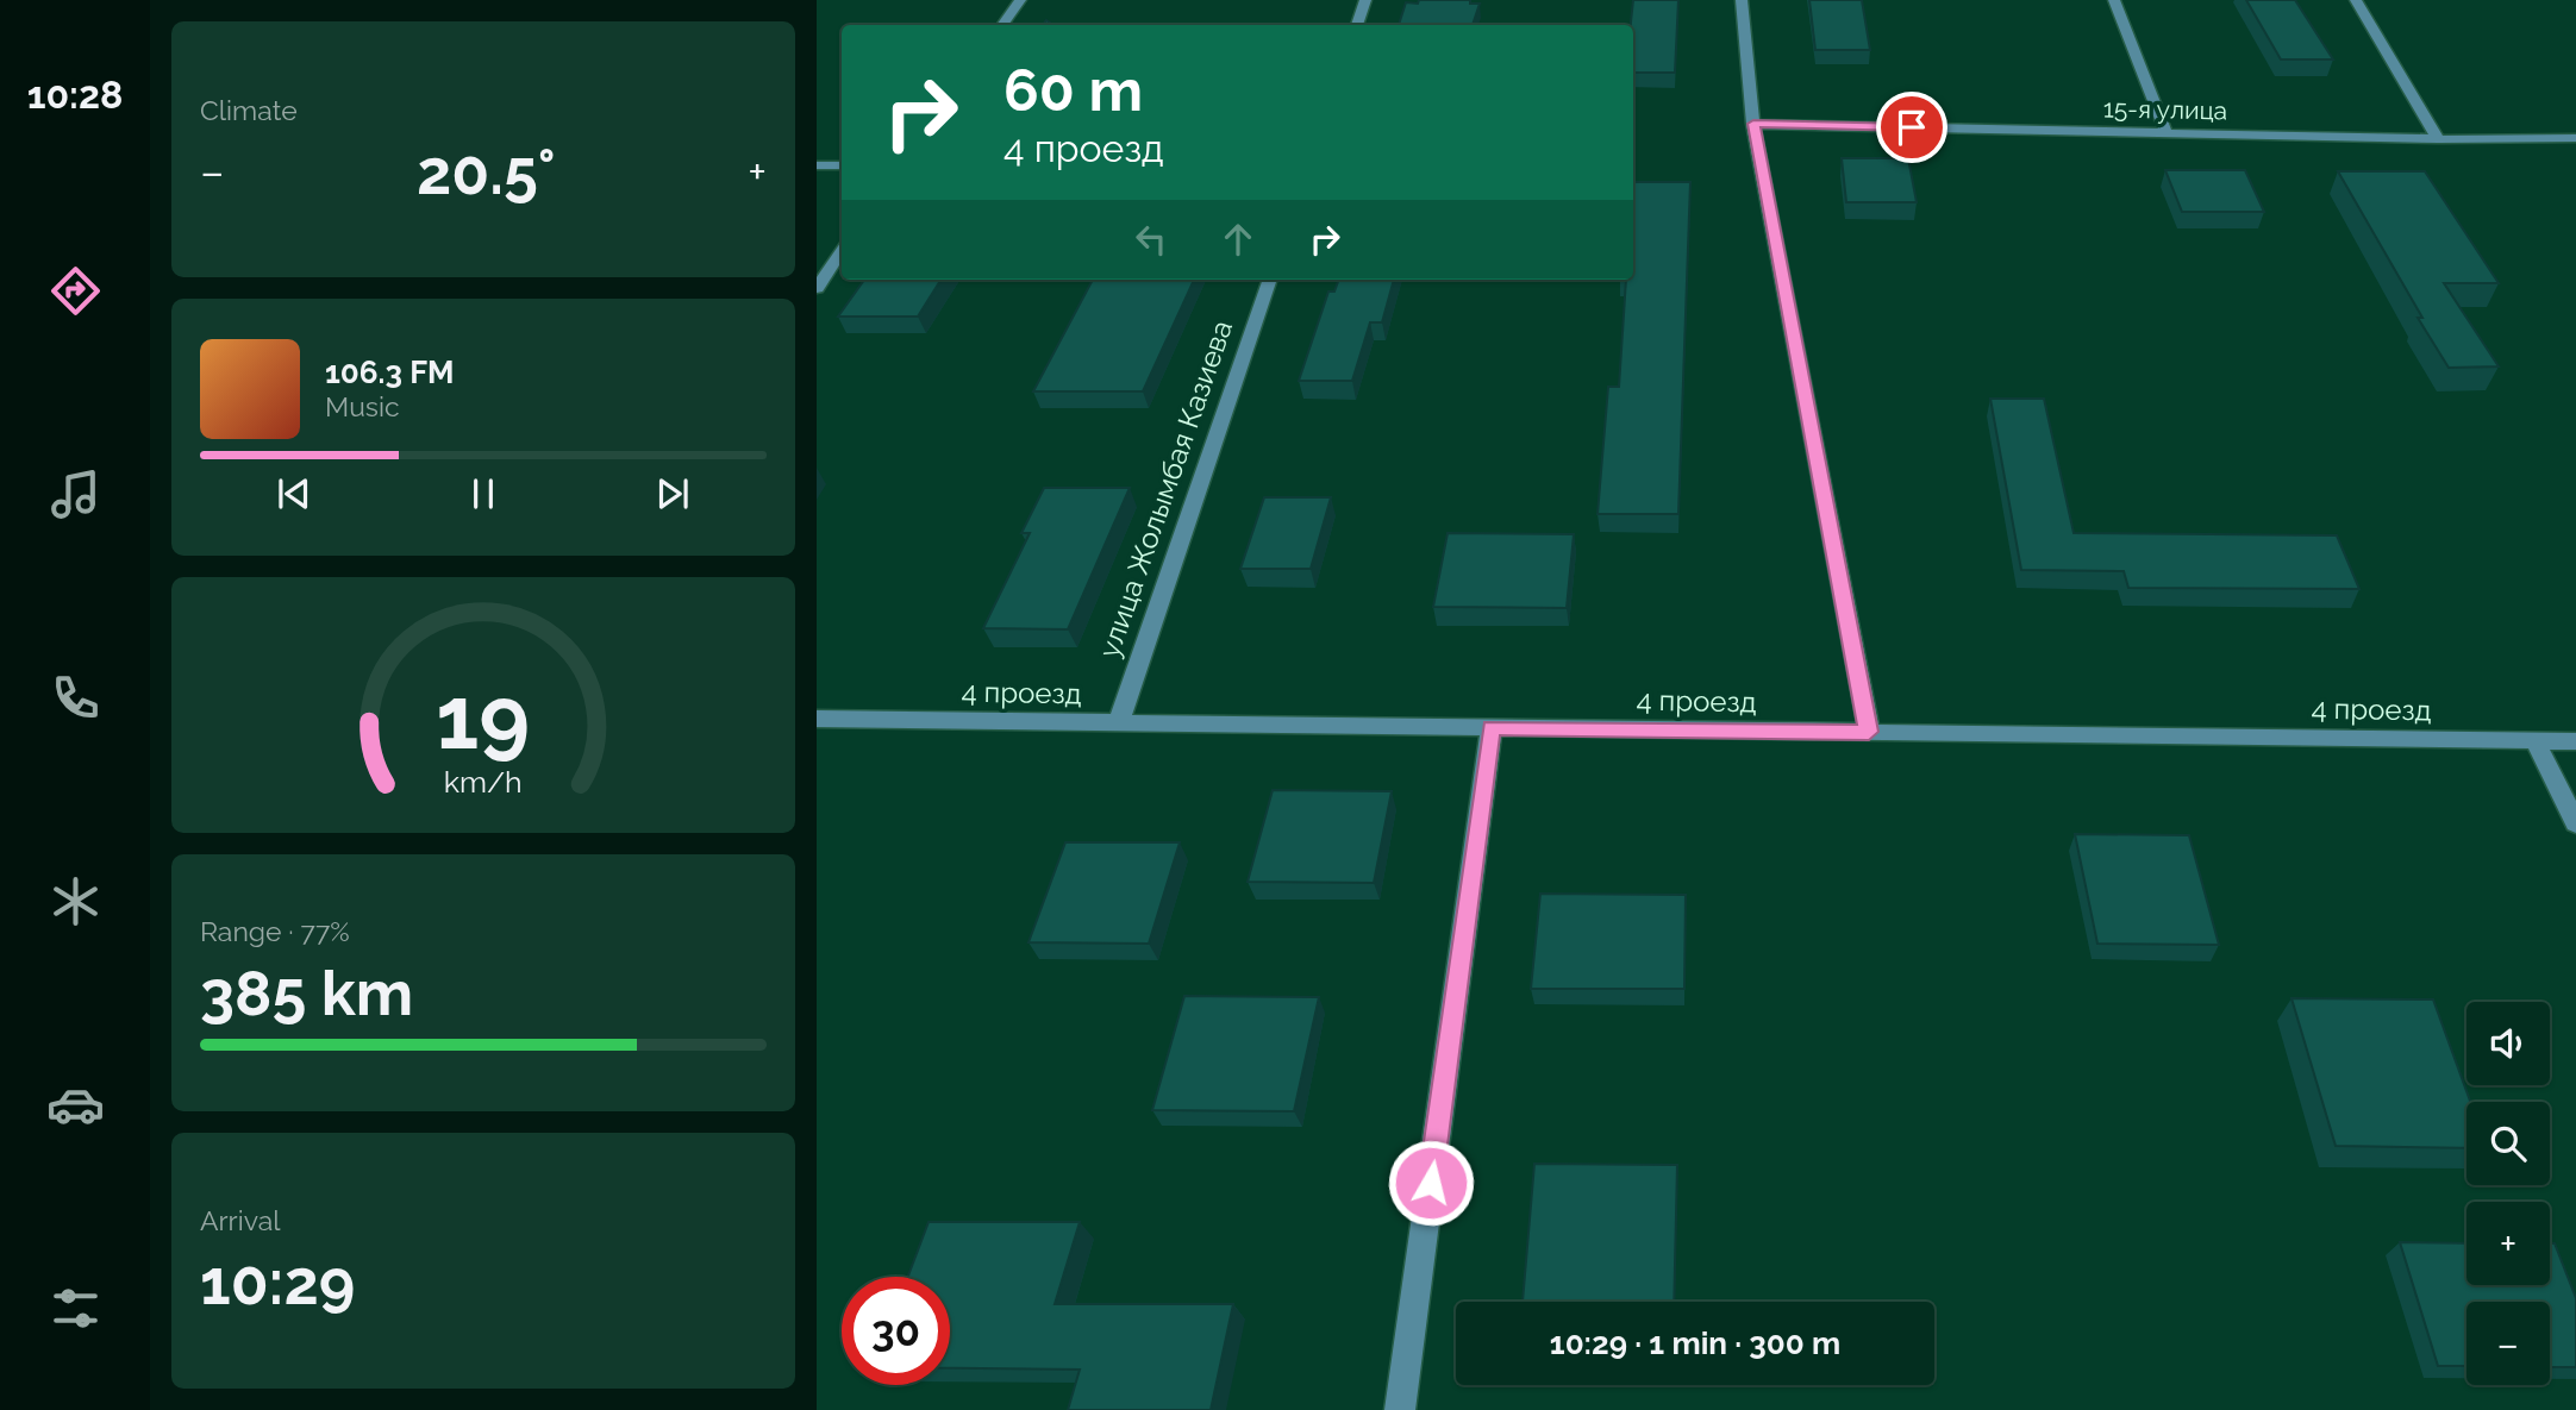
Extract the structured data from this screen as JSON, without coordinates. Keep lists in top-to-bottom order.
{
  "streets": {
    "street": ["15-я улица", "улица Жолымбая Казиева", "4 проезд"]
  },
  "crossings": [
    ["улица Жолымбая Казиева", "4 проезд"]
  ],
  "page": {
    "tabs": "10:28",
    "tile": [
      "Climate",
      ["Range · 77%", "385 km"],
      ["Arrival", "10:29"]
    ],
    "turn": ["60 m", "4 проезд"],
    "heat": ["−", "20.5°", "+"],
    "song": ["106.3 FM", "Music"],
    "map_buttons": ["+", "−"],
    "limit": "30",
    "trip": "10:29 · 1 min · 300 m",
    "gauge": ["19", "km/h"]
  }
}
